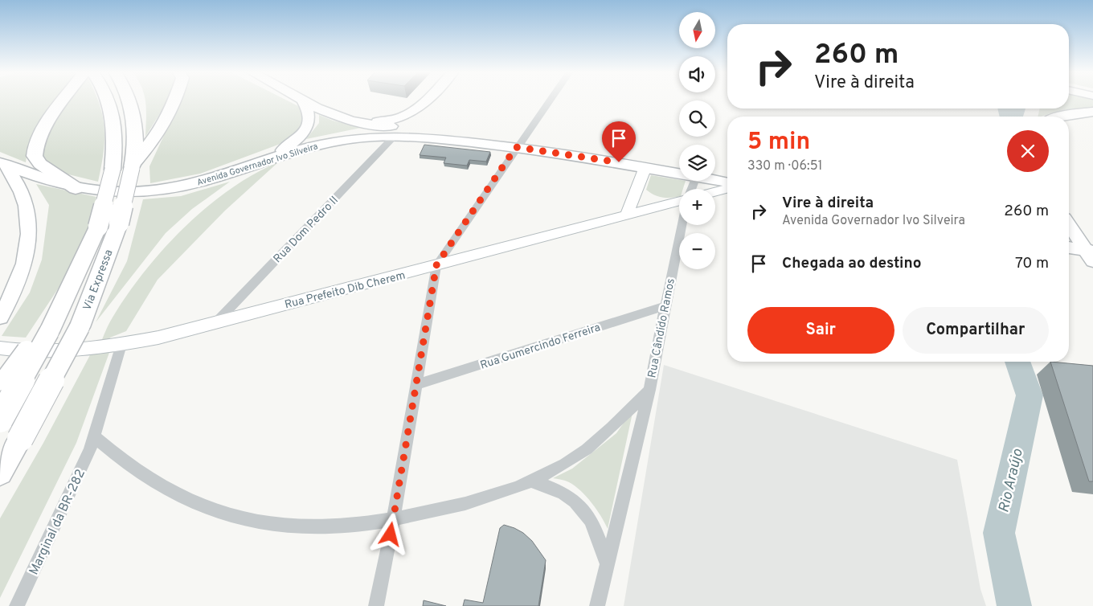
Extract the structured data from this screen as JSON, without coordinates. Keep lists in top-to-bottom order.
{
  "streets": {
    "highway": ["Via Expressa"],
    "main road": ["Avenida Governador Ivo Silveira", "Rua Prefeito Dib Cherem"],
    "street": [
      "Rua Dom Pedro II",
      "Rua Cândido Ramos",
      "Rua Gumercindo Ferreira",
      "Marginal da BR-282"
    ]
  },
  "crossings": [
    ["Avenida Governador Ivo Silveira", "Rua Dom Pedro II"],
    ["Rua Dom Pedro II", "Rua Prefeito Dib Cherem"],
    ["Rua Cândido Ramos", "Rua Gumercindo Ferreira"],
    ["Rua Cândido Ramos", "Marginal da BR-282"]
  ],
  "water": ["Rio Araújo"],
  "north": "bottom",
  "page": {
    "map_buttons": ["+", "−"],
    "turn": ["260 m", "Vire à direita"],
    "heading": ["5 min", "330 m · 06:51"],
    "list": [
      {
        "name": "Vire à direita",
        "note": "Avenida Governador Ivo Silveira",
        "value": "260 m"
      },
      {
        "name": "Chegada ao destino",
        "value": "70 m"
      }
    ],
    "buttons": ["Sair", "Compartilhar"]
  }
}
